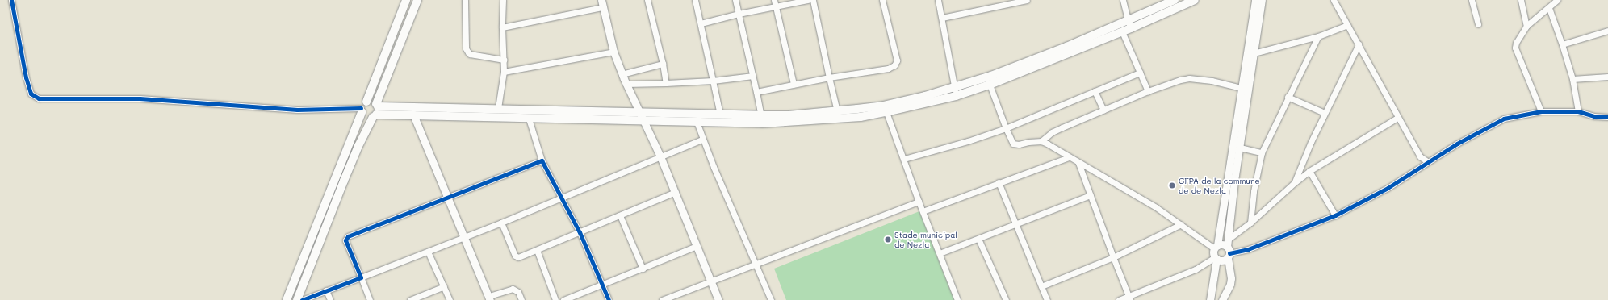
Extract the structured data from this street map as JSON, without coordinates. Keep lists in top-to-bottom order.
{
  "places": ["CFPA de la commune de de Nezla", "Stade municipal de Nezla"]
}
